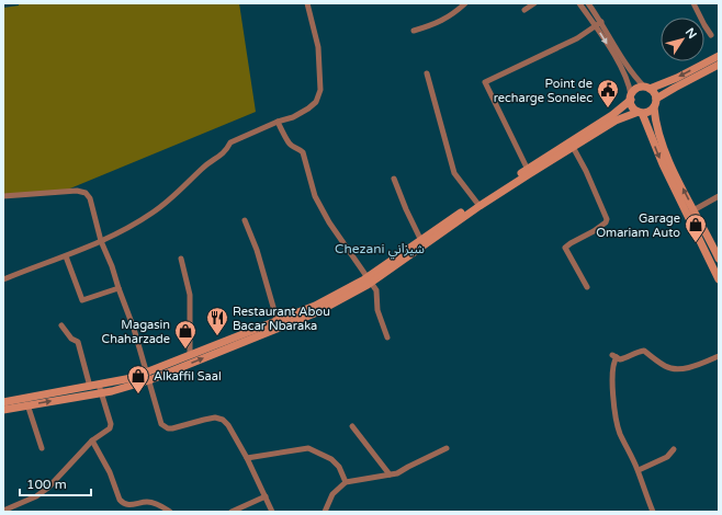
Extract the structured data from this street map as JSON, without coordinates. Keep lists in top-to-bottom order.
{
  "districts": ["Chezani شيزاني"],
  "places": {
    "public building": ["Point de recharge Sonelec"],
    "shop": ["Garage Omariam Auto", "Magasin Chaharzade", "Alkaffil Saal"],
    "restaurant": ["Restaurant Abou Bacar Nbaraka"]
  },
  "scale_bar": "100 m",
  "north": "top right"
}
